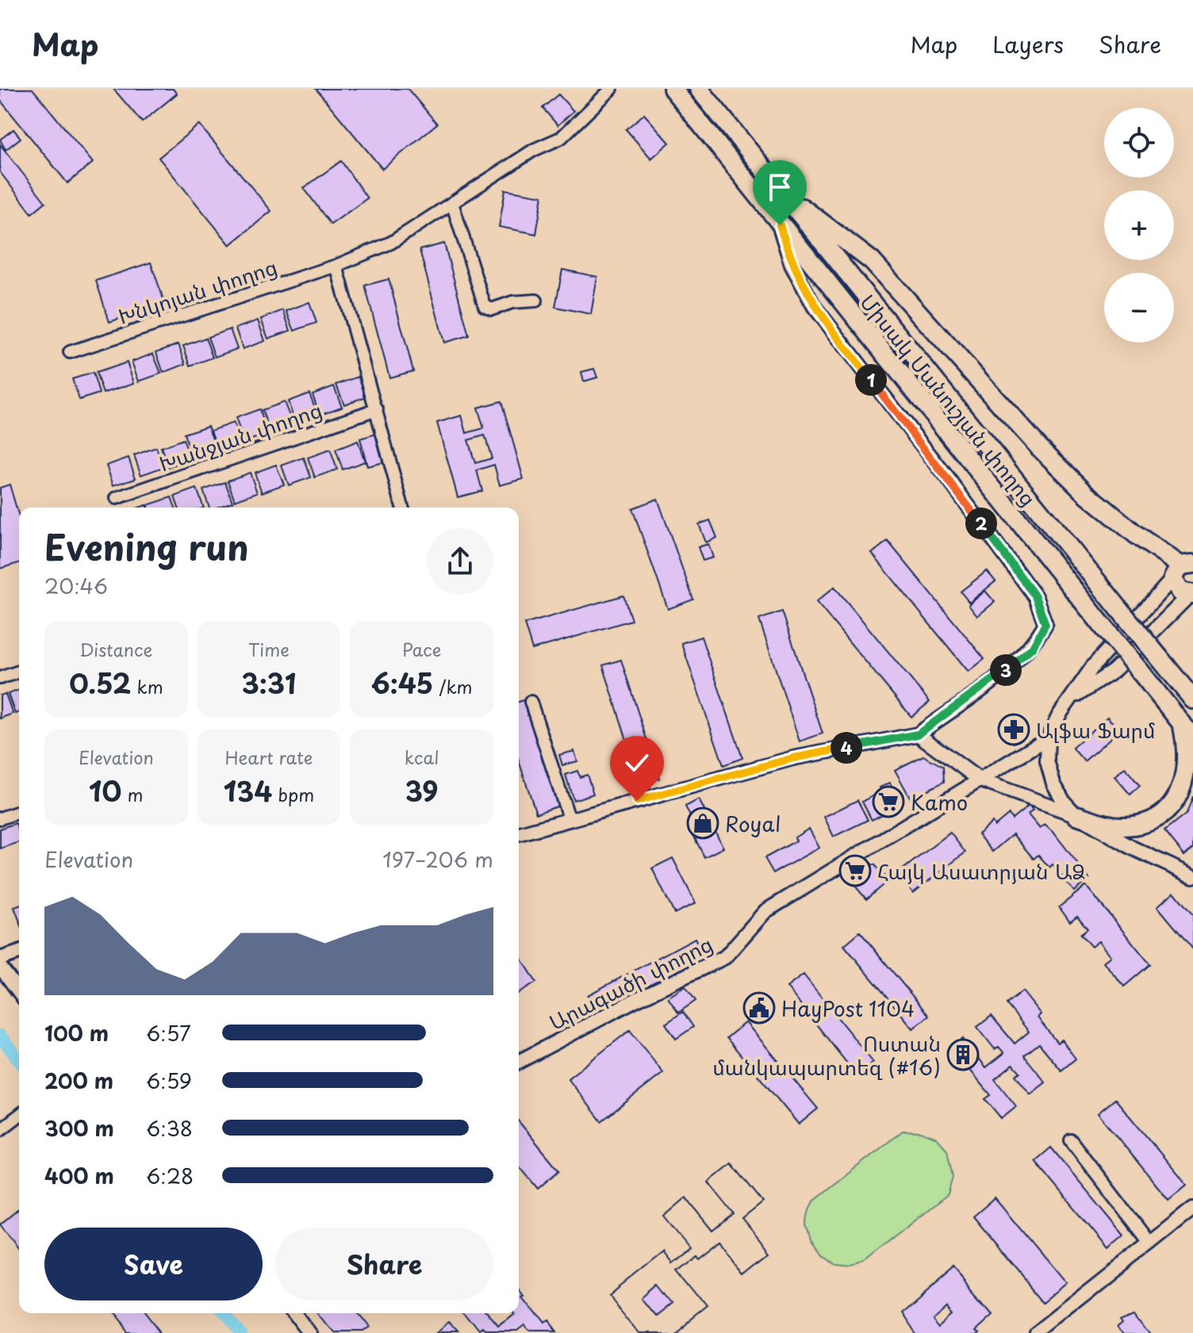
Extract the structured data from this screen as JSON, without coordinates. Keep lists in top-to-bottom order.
{
  "streets": {
    "highway": ["Միսակ Մանուշյան փողոց"],
    "street": ["Խնկոյան փողոց", "Խանջյան փողոց", "Արագածի փողոց"]
  },
  "places": {
    "pharmacy": ["Ալֆա Ֆարմ"],
    "supermarket": ["Kamo", "Հայկ Ասատրյան ԱՁ"],
    "shop": ["Royal"],
    "public building": ["HayPost 1104"],
    "building": ["Ոստան մանկապարտեզ (#16)"]
  },
  "page": {
    "header": "Map",
    "nav": ["Map", "Layers", "Share"],
    "map_buttons": ["+", "−"],
    "pins": [
      "1",
      "2",
      "3",
      "4"
    ],
    "heading": ["Evening run", "20:46"],
    "stats": [
      ["Distance", "0.52 km"],
      ["Time", "3:31"],
      ["Pace", "6:45 /km"],
      ["Elevation", "10 m"],
      ["Heart rate", "134 bpm"],
      ["kcal", "39"]
    ],
    "chart": ["Elevation", "197–206 m"],
    "list": [
      {
        "name": "100 m",
        "note": "6:57"
      },
      {
        "name": "200 m",
        "note": "6:59"
      },
      {
        "name": "300 m",
        "note": "6:38"
      },
      {
        "name": "400 m",
        "note": "6:28"
      }
    ],
    "buttons": ["Save", "Share"]
  }
}
